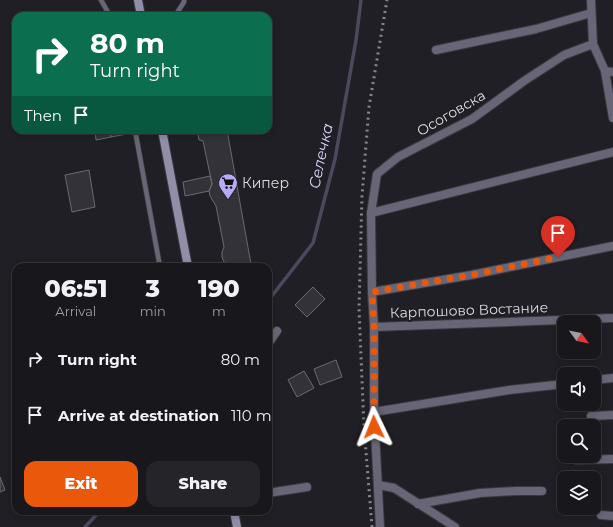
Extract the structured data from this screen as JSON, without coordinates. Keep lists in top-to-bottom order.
{
  "streets": {
    "street": ["Осоговска", "Карпошово Востание"]
  },
  "crossings": [
    ["Осоговска", "Карпошово Востание"]
  ],
  "water": ["Селечка"],
  "places": {
    "supermarket": ["Кипер"]
  },
  "north": "bottom right",
  "page": {
    "turn": ["80 m", "Turn right"],
    "then": "Then",
    "eta": [
      "06:51",
      "Arrival",
      "3",
      "min",
      "190",
      "m"
    ],
    "list": [
      {
        "name": "Turn right",
        "value": "80 m"
      },
      {
        "name": "Arrive at destination",
        "value": "110 m"
      }
    ],
    "buttons": ["Exit", "Share"]
  }
}
